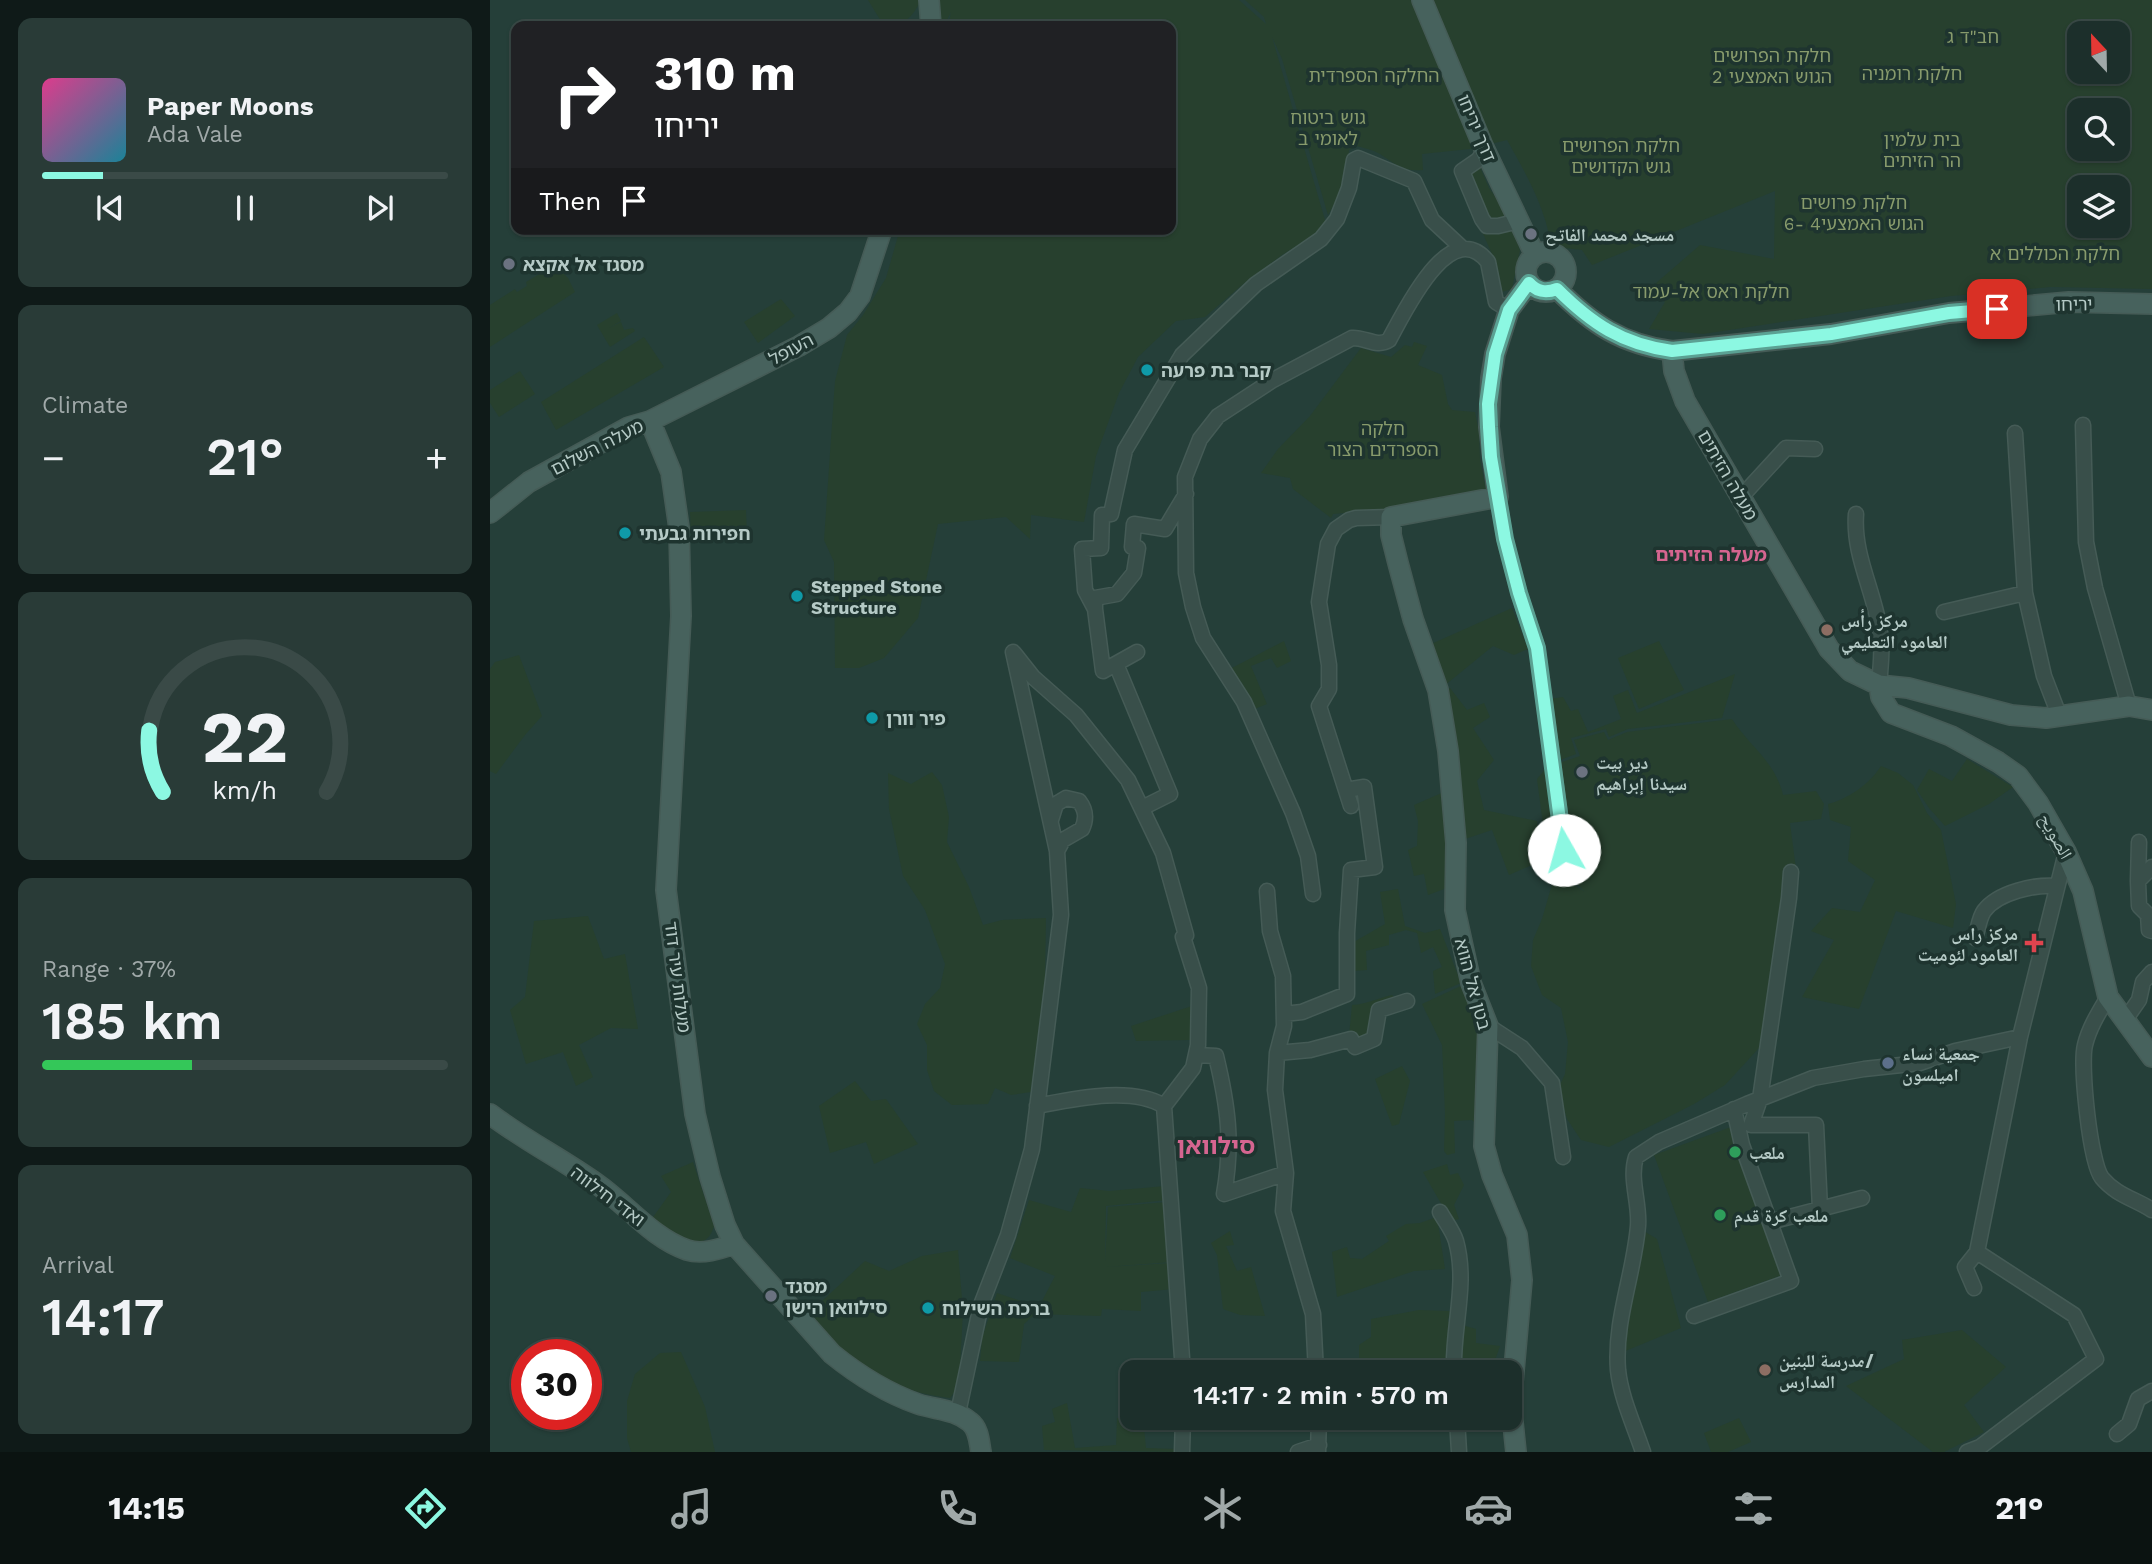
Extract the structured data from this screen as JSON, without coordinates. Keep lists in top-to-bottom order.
{
  "streets": {
    "street": [
      "דרך יריחו",
      "יריחו",
      "העופל",
      "מעלה השלום",
      "מעלה הזיתים",
      "الصويح",
      "מעלות עיר דוד",
      "בטן אל הווא",
      "ואדי חילווה"
    ]
  },
  "crossings": [
    ["דרך יריחו", "יריחו"],
    ["יריחו", "מעלה הזיתים"],
    ["העופל", "מעלה השלום"],
    ["העופל", "מעלות עיר דוד"],
    ["מעלה השלום", "מעלות עיר דוד"],
    ["מעלה הזיתים", "الصويح"],
    ["מעלות עיר דוד", "ואדי חילווה"]
  ],
  "districts": ["מעלה הזיתים", "סילוואן"],
  "parks": [
    "חב\"ד ג",
    "חלקת הפרושים הגוש האמצעי 2",
    "חלקת רומניה",
    "החלקה הספרדית",
    "גוש ביטוח לאומי ב",
    "בית עלמין הר הזיתים",
    "חלקת הפרושים גוש הקדושים",
    "חלקת פרושים הגוש האמצעי4 -6",
    "חלקת הכוללים א",
    "חלקת ראס אל-עמוד",
    "חלקה הספרדים הצור"
  ],
  "places": {
    "other": [
      "مسجد محمد الفاتح",
      "מסגד אל אקצא",
      "קבר בת פרעה",
      "חפירות גבעתי",
      "Stepped Stone Structure",
      "مركز رأس العامود التعليمي",
      "פיר וורן",
      "دير بيت سيدنا إبراهيم",
      "جمعية نساء اميلسون",
      "ملعب",
      "ملعب كرة قدم",
      "מסגד סילוואן הישן",
      "ברכת השילוח",
      "مدرسة للبنين/ المدارس"
    ],
    "health": ["مركز راس العامود لئوميت"]
  },
  "north": "top",
  "page": {
    "turn": ["310 m", "יריחו"],
    "song": ["Paper Moons", "Ada Vale"],
    "then": "Then",
    "tile": [
      "Climate",
      ["Range · 37%", "185 km"],
      ["Arrival", "14:17"]
    ],
    "heat": ["−", "21°", "+"],
    "limit": "30",
    "trip": "14:17 · 2 min · 570 m",
    "tabs": ["14:15", "21°"],
    "gauge": ["22", "km/h"]
  }
}
